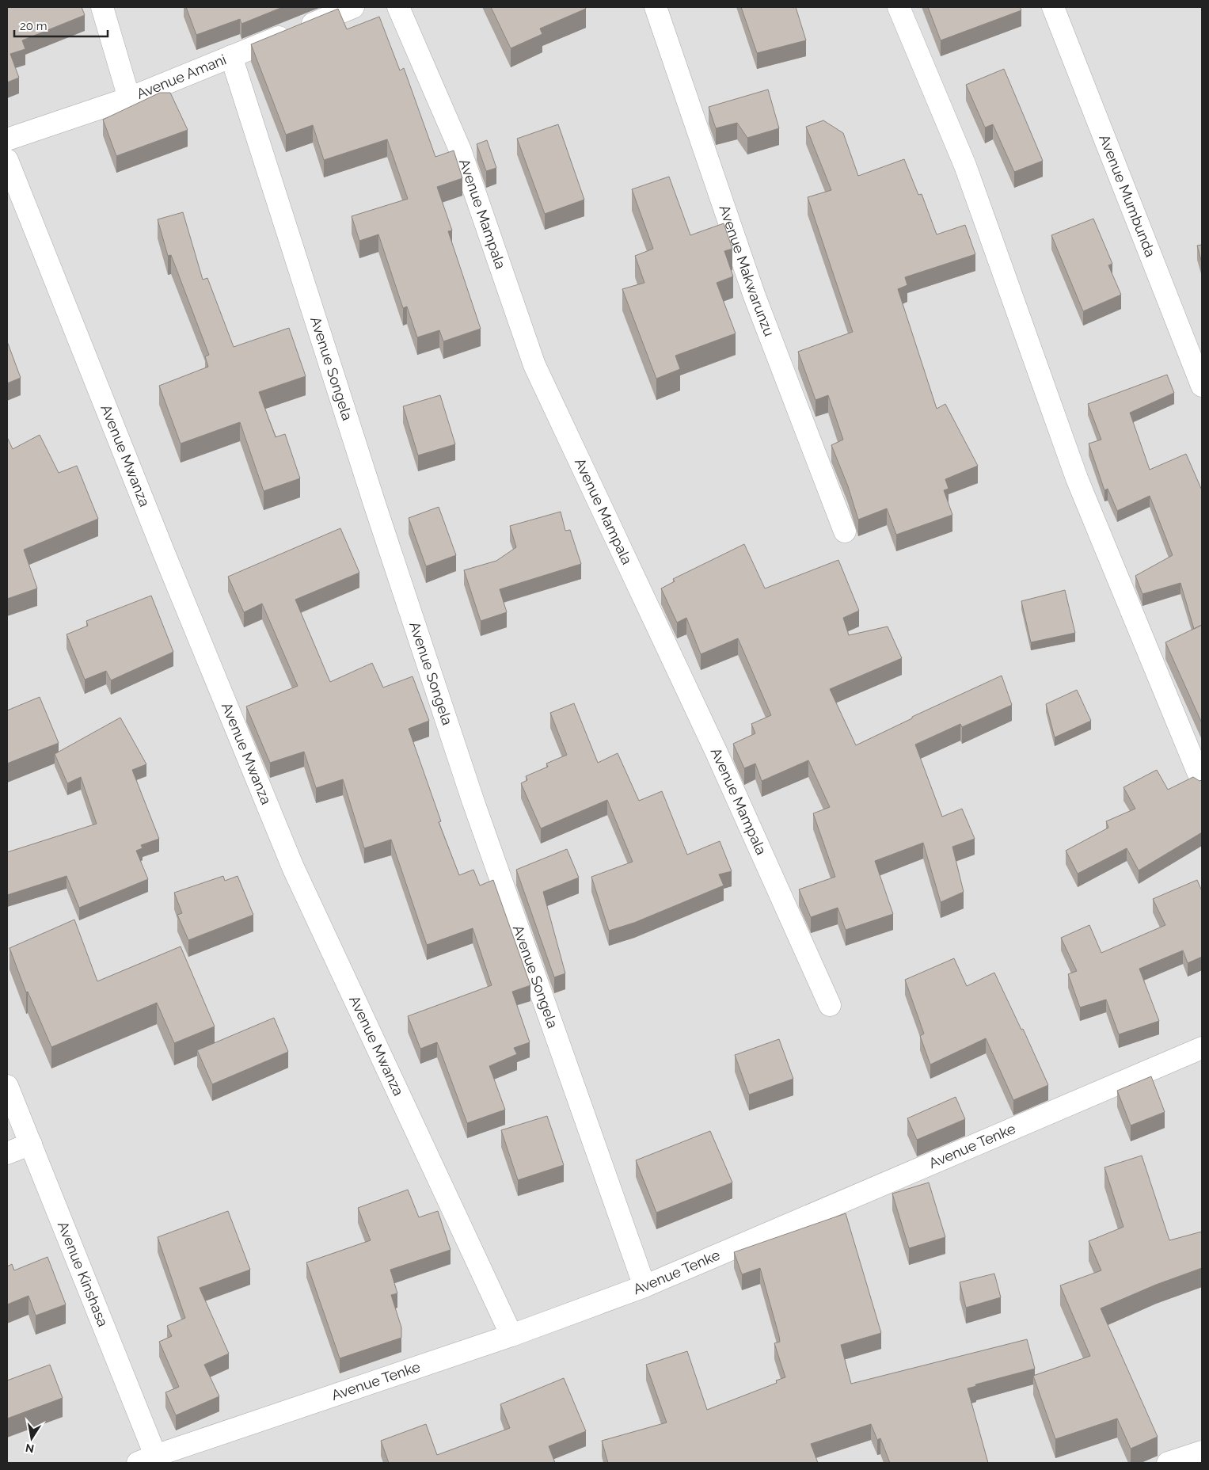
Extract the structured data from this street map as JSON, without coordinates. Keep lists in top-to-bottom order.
{
  "streets": {
    "street": [
      "Avenue Amani",
      "Avenue Mumbunda",
      "Avenue Mampala",
      "Avenue Makwarunzu",
      "Avenue Songela",
      "Avenue Mwanza",
      "Avenue Tenke",
      "Avenue Kinshasa"
    ]
  },
  "crossings": [
    ["Avenue Amani", "Avenue Songela"],
    ["Avenue Songela", "Avenue Tenke"],
    ["Avenue Mwanza", "Avenue Tenke"],
    ["Avenue Tenke", "Avenue Kinshasa"]
  ],
  "scale_bar": "20 m",
  "north": "bottom"
}
